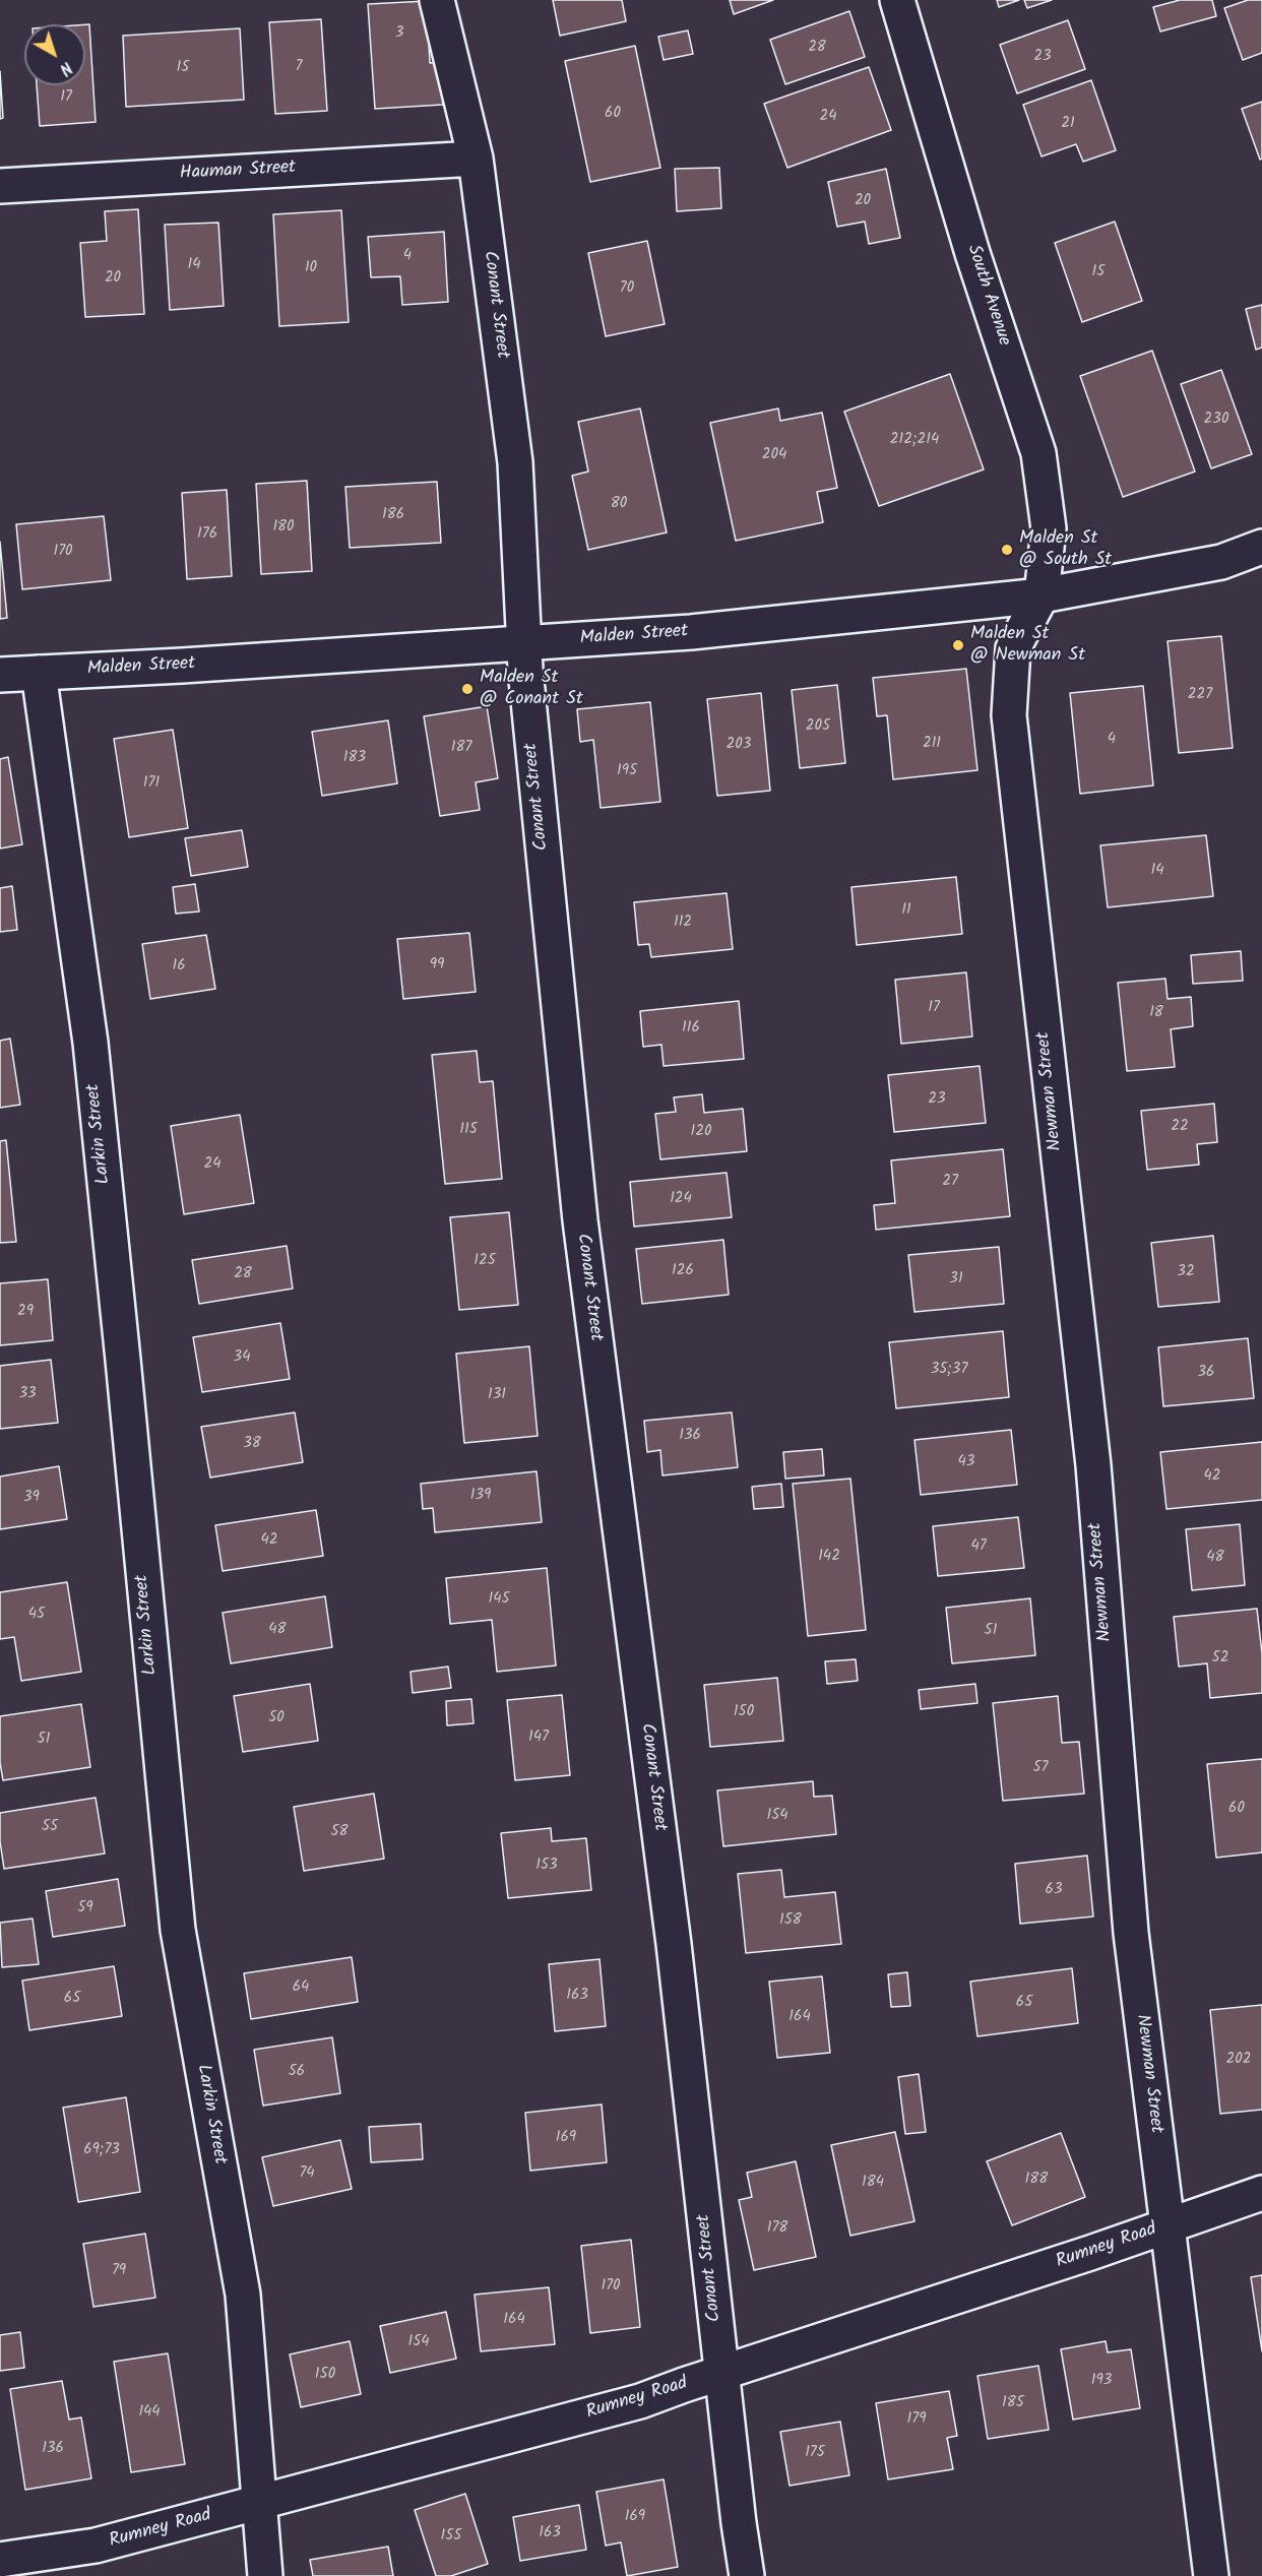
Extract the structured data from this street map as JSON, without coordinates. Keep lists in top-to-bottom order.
{
  "streets": {
    "street": [
      "Hauman Street",
      "South Avenue",
      "Conant Street",
      "Malden Street",
      "Newman Street",
      "Larkin Street",
      "Rumney Road"
    ]
  },
  "crossings": [
    ["Hauman Street", "Conant Street"],
    ["South Avenue", "Malden Street"],
    ["South Avenue", "Newman Street"],
    ["Conant Street", "Malden Street"],
    ["Conant Street", "Rumney Road"],
    ["Malden Street", "Newman Street"],
    ["Malden Street", "Larkin Street"],
    ["Newman Street", "Rumney Road"],
    ["Larkin Street", "Rumney Road"]
  ],
  "places": ["Malden St @ South St", "Malden St @ Newman St", "Malden St @ Conant St"],
  "house_numbers": [
    "3",
    "28",
    "23",
    "7",
    "15",
    "17",
    "60",
    "24",
    "21",
    "20",
    "4",
    "14",
    "10",
    "15",
    "20",
    "70",
    "230",
    "212;214",
    "204",
    "80",
    "186",
    "180",
    "176",
    "170",
    "227",
    "205",
    "4",
    "211",
    "203",
    "187",
    "183",
    "195",
    "171",
    "14",
    "11",
    "112",
    "99",
    "16",
    "17",
    "18",
    "116",
    "23",
    "22",
    "115",
    "120",
    "24",
    "27",
    "124",
    "125",
    "126",
    "32",
    "28",
    "31",
    "29",
    "34",
    "35;37",
    "36",
    "33",
    "131",
    "136",
    "38",
    "43",
    "42",
    "139",
    "39",
    "42",
    "47",
    "142",
    "48",
    "145",
    "45",
    "48",
    "51",
    "52",
    "150",
    "50",
    "147",
    "51",
    "57",
    "60",
    "154",
    "55",
    "58",
    "153",
    "63",
    "59",
    "158",
    "64",
    "163",
    "65",
    "65",
    "164",
    "202",
    "56",
    "169",
    "69;73",
    "74",
    "188",
    "184",
    "178",
    "79",
    "170",
    "164",
    "154",
    "150",
    "193",
    "185",
    "144",
    "179",
    "136",
    "175",
    "169",
    "163",
    "155"
  ],
  "north": "bottom right"
}
